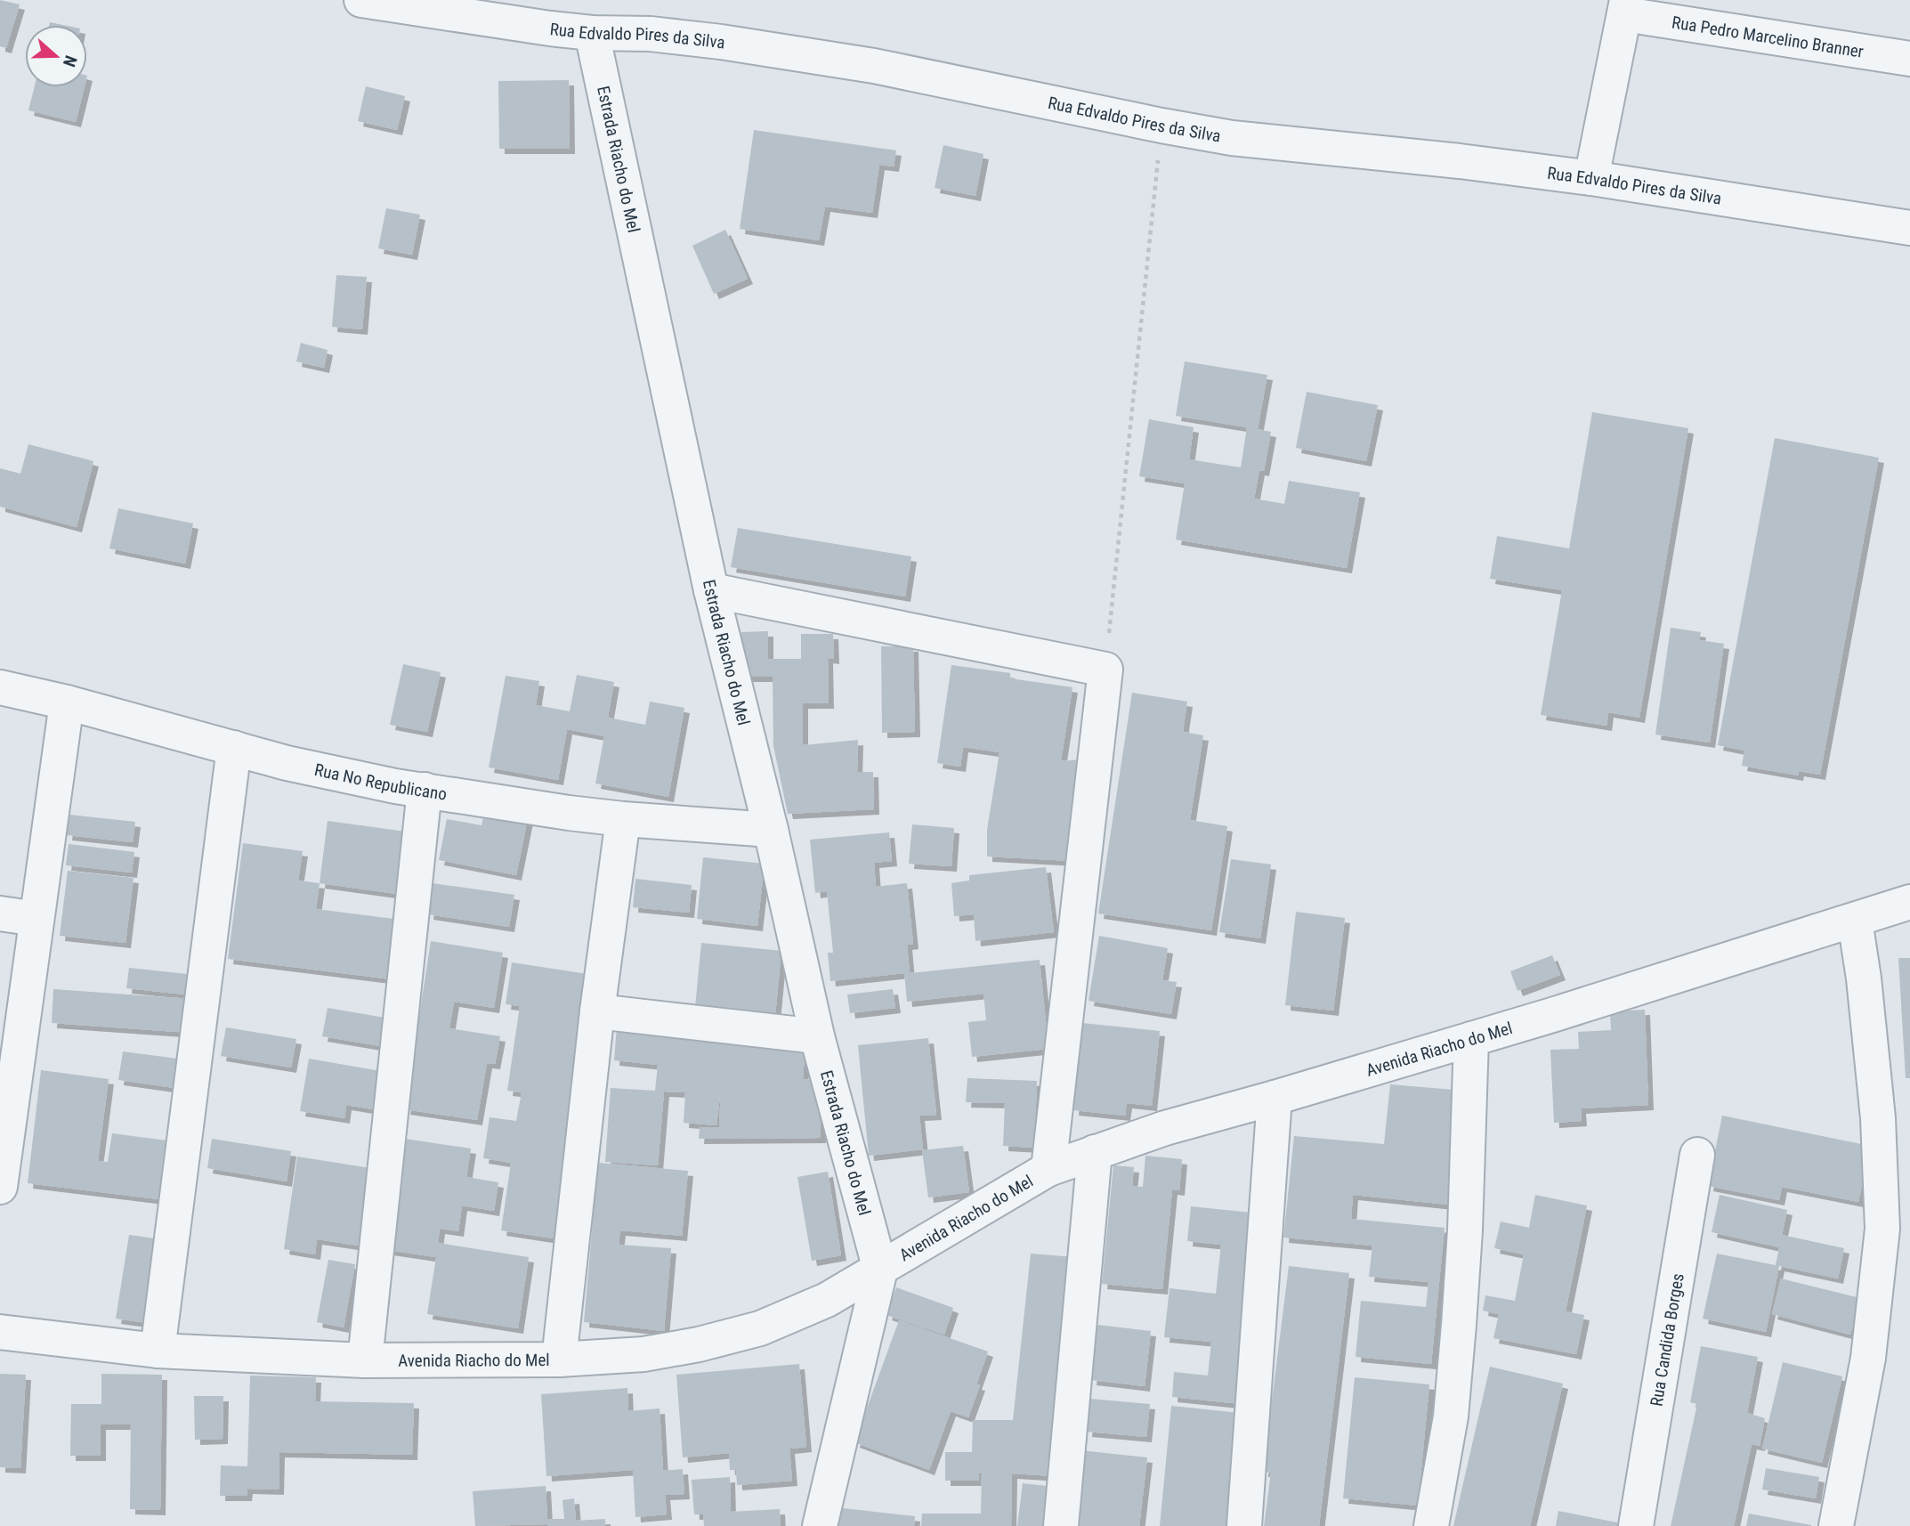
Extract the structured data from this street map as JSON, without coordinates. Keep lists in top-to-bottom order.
{
  "streets": {
    "street": [
      "Rua Edvaldo Pires da Silva",
      "Rua Pedro Marcelino Branner",
      "Estrada Riacho do Mel",
      "Rua No Republicano",
      "Avenida Riacho do Mel",
      "Rua Candida Borges"
    ]
  },
  "crossings": [
    ["Rua Edvaldo Pires da Silva", "Estrada Riacho do Mel"],
    ["Estrada Riacho do Mel", "Rua No Republicano"],
    ["Estrada Riacho do Mel", "Avenida Riacho do Mel"]
  ],
  "north": "right"
}
